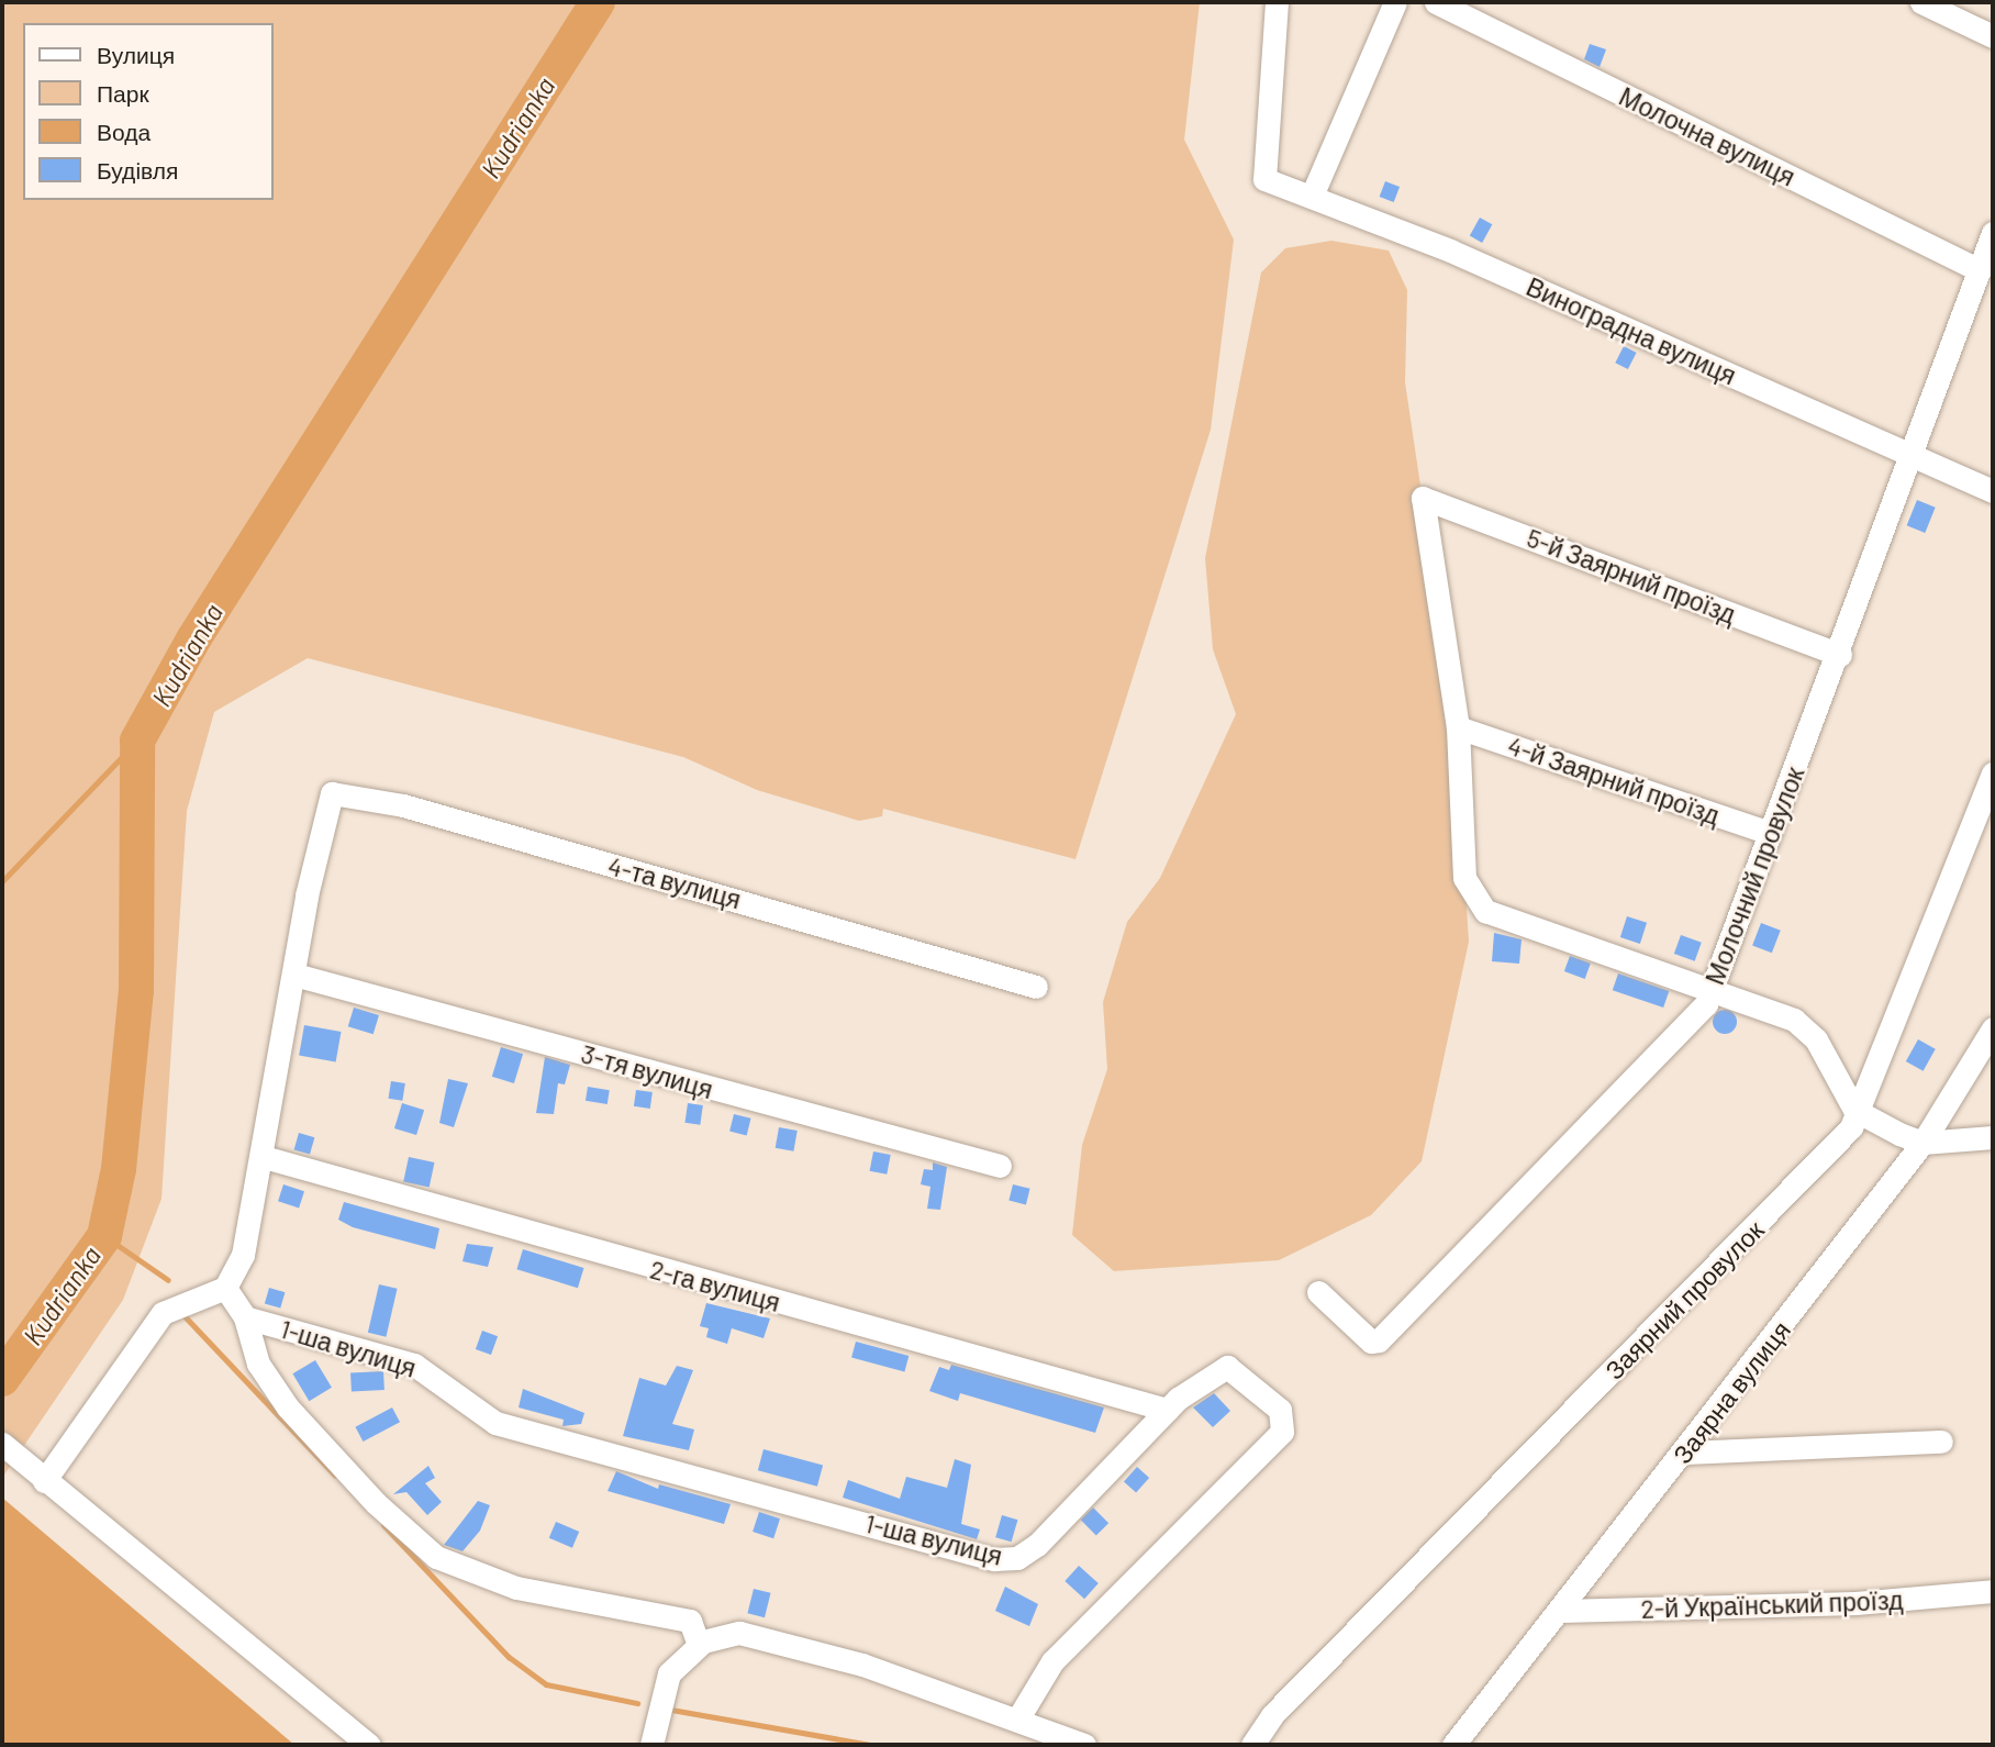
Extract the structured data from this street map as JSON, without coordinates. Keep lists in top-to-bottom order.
{
  "streets": {
    "street": [
      "Молочна вулиця",
      "Виноградна вулиця",
      "5-й Заярний проїзд",
      "4-й Заярний проїзд",
      "Молочний провулок",
      "4-та вулиця",
      "3-тя вулиця",
      "2-га вулиця",
      "Заярний провулок",
      "1-ша вулиця",
      "Заярна вулиця",
      "2-й Український проїзд"
    ]
  },
  "crossings": [
    ["Молочна вулиця", "Молочний провулок"],
    ["Виноградна вулиця", "Молочний провулок"],
    ["5-й Заярний проїзд", "4-й Заярний проїзд"],
    ["5-й Заярний проїзд", "Молочний провулок"],
    ["4-й Заярний проїзд", "Молочний провулок"],
    ["4-та вулиця", "3-тя вулиця"],
    ["2-га вулиця", "1-ша вулиця"],
    ["Заярна вулиця", "2-й Український проїзд"]
  ],
  "water": ["Kudrianka"],
  "legend": [
    "Вулиця",
    "Парк",
    "Вода",
    "Будівля"
  ]
}
